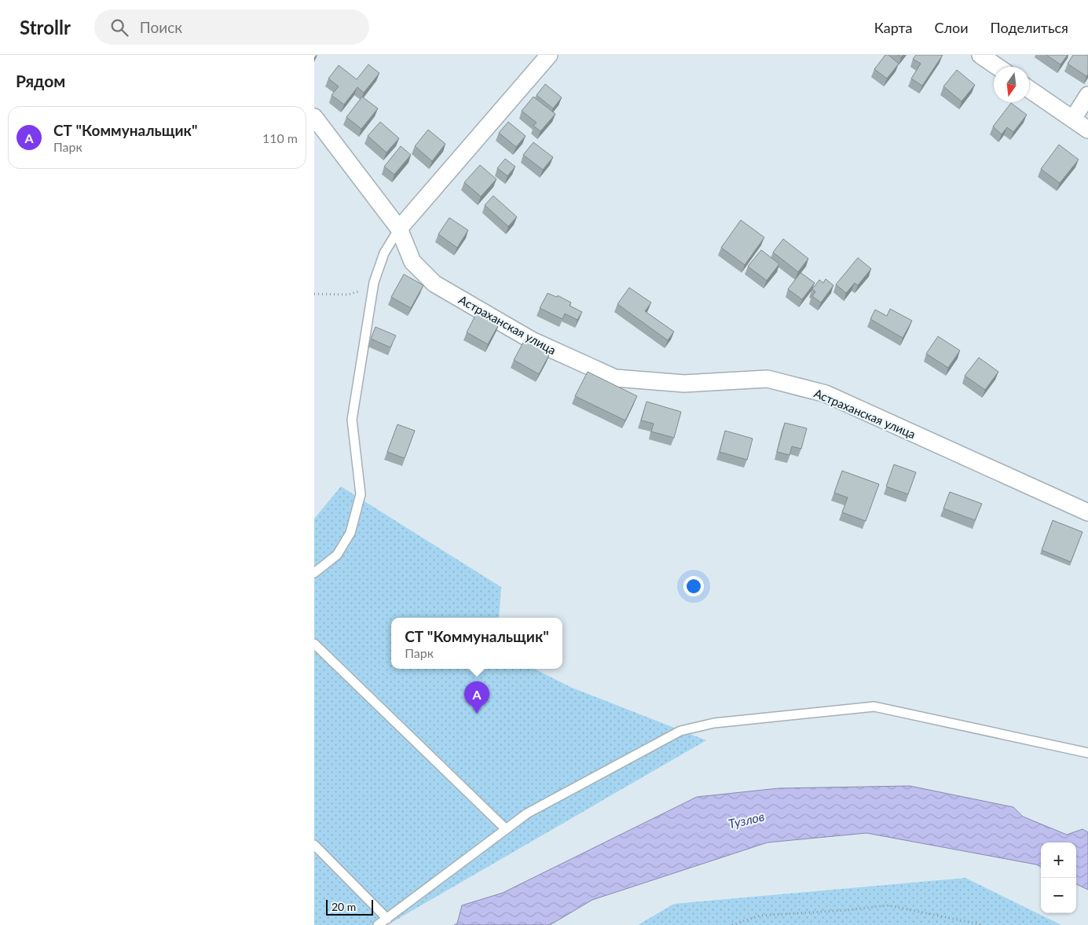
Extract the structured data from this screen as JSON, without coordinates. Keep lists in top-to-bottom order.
{
  "streets": {
    "street": ["Астраханская улица"]
  },
  "water": ["Тузлов"],
  "scale_bar": "20 m",
  "north": "bottom",
  "page": {
    "header": "Strollr",
    "search": "Поиск",
    "nav": ["Карта", "Слои", "Поделиться"],
    "heading": "Рядом",
    "list": [
      {
        "mark": "A",
        "name": "СТ \"Коммунальщик\"",
        "note": "Парк",
        "value": "110 m"
      }
    ],
    "popup": ["СТ \"Коммунальщик\"", "Парк"],
    "pins": "A",
    "map_buttons": ["+", "−"],
    "scale": "20 m"
  }
}
